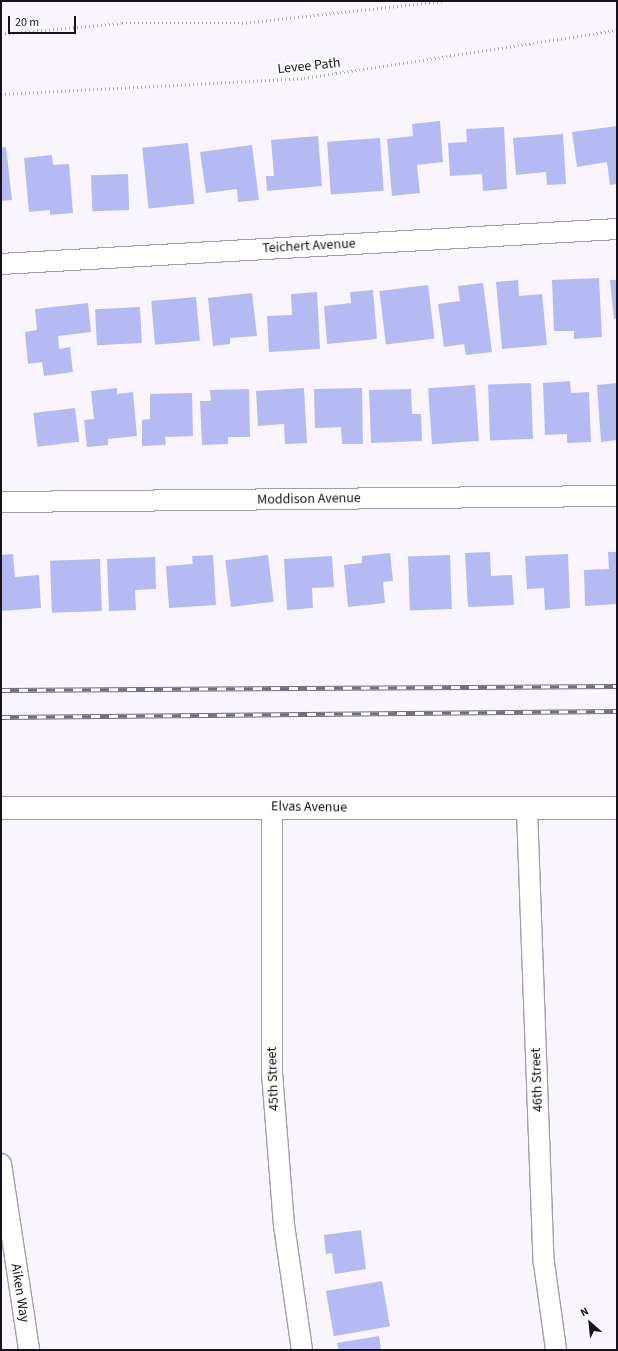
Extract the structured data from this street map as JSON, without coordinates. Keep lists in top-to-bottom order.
{
  "streets": {
    "street": [
      "Teichert Avenue",
      "Moddison Avenue",
      "Elvas Avenue",
      "45th Street",
      "46th Street",
      "Aiken Way"
    ],
    "path": ["Levee Path"]
  },
  "crossings": [
    ["Elvas Avenue", "45th Street"],
    ["Elvas Avenue", "46th Street"]
  ],
  "scale_bar": "20 m",
  "north": "top left"
}
